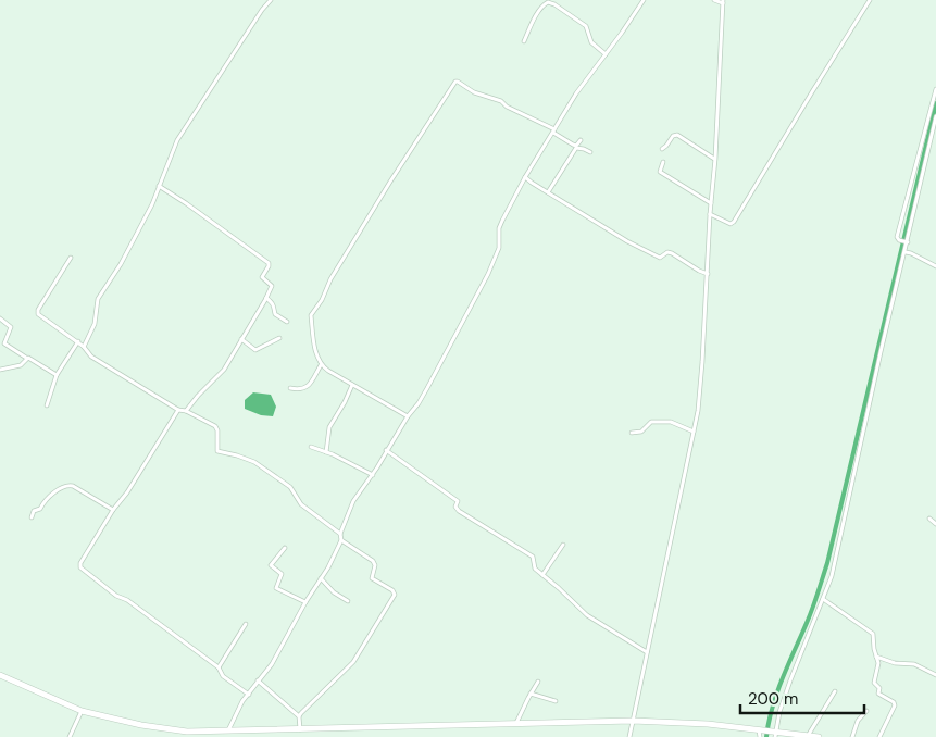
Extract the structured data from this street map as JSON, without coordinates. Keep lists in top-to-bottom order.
{
  "scale_bar": "200 m"
}
